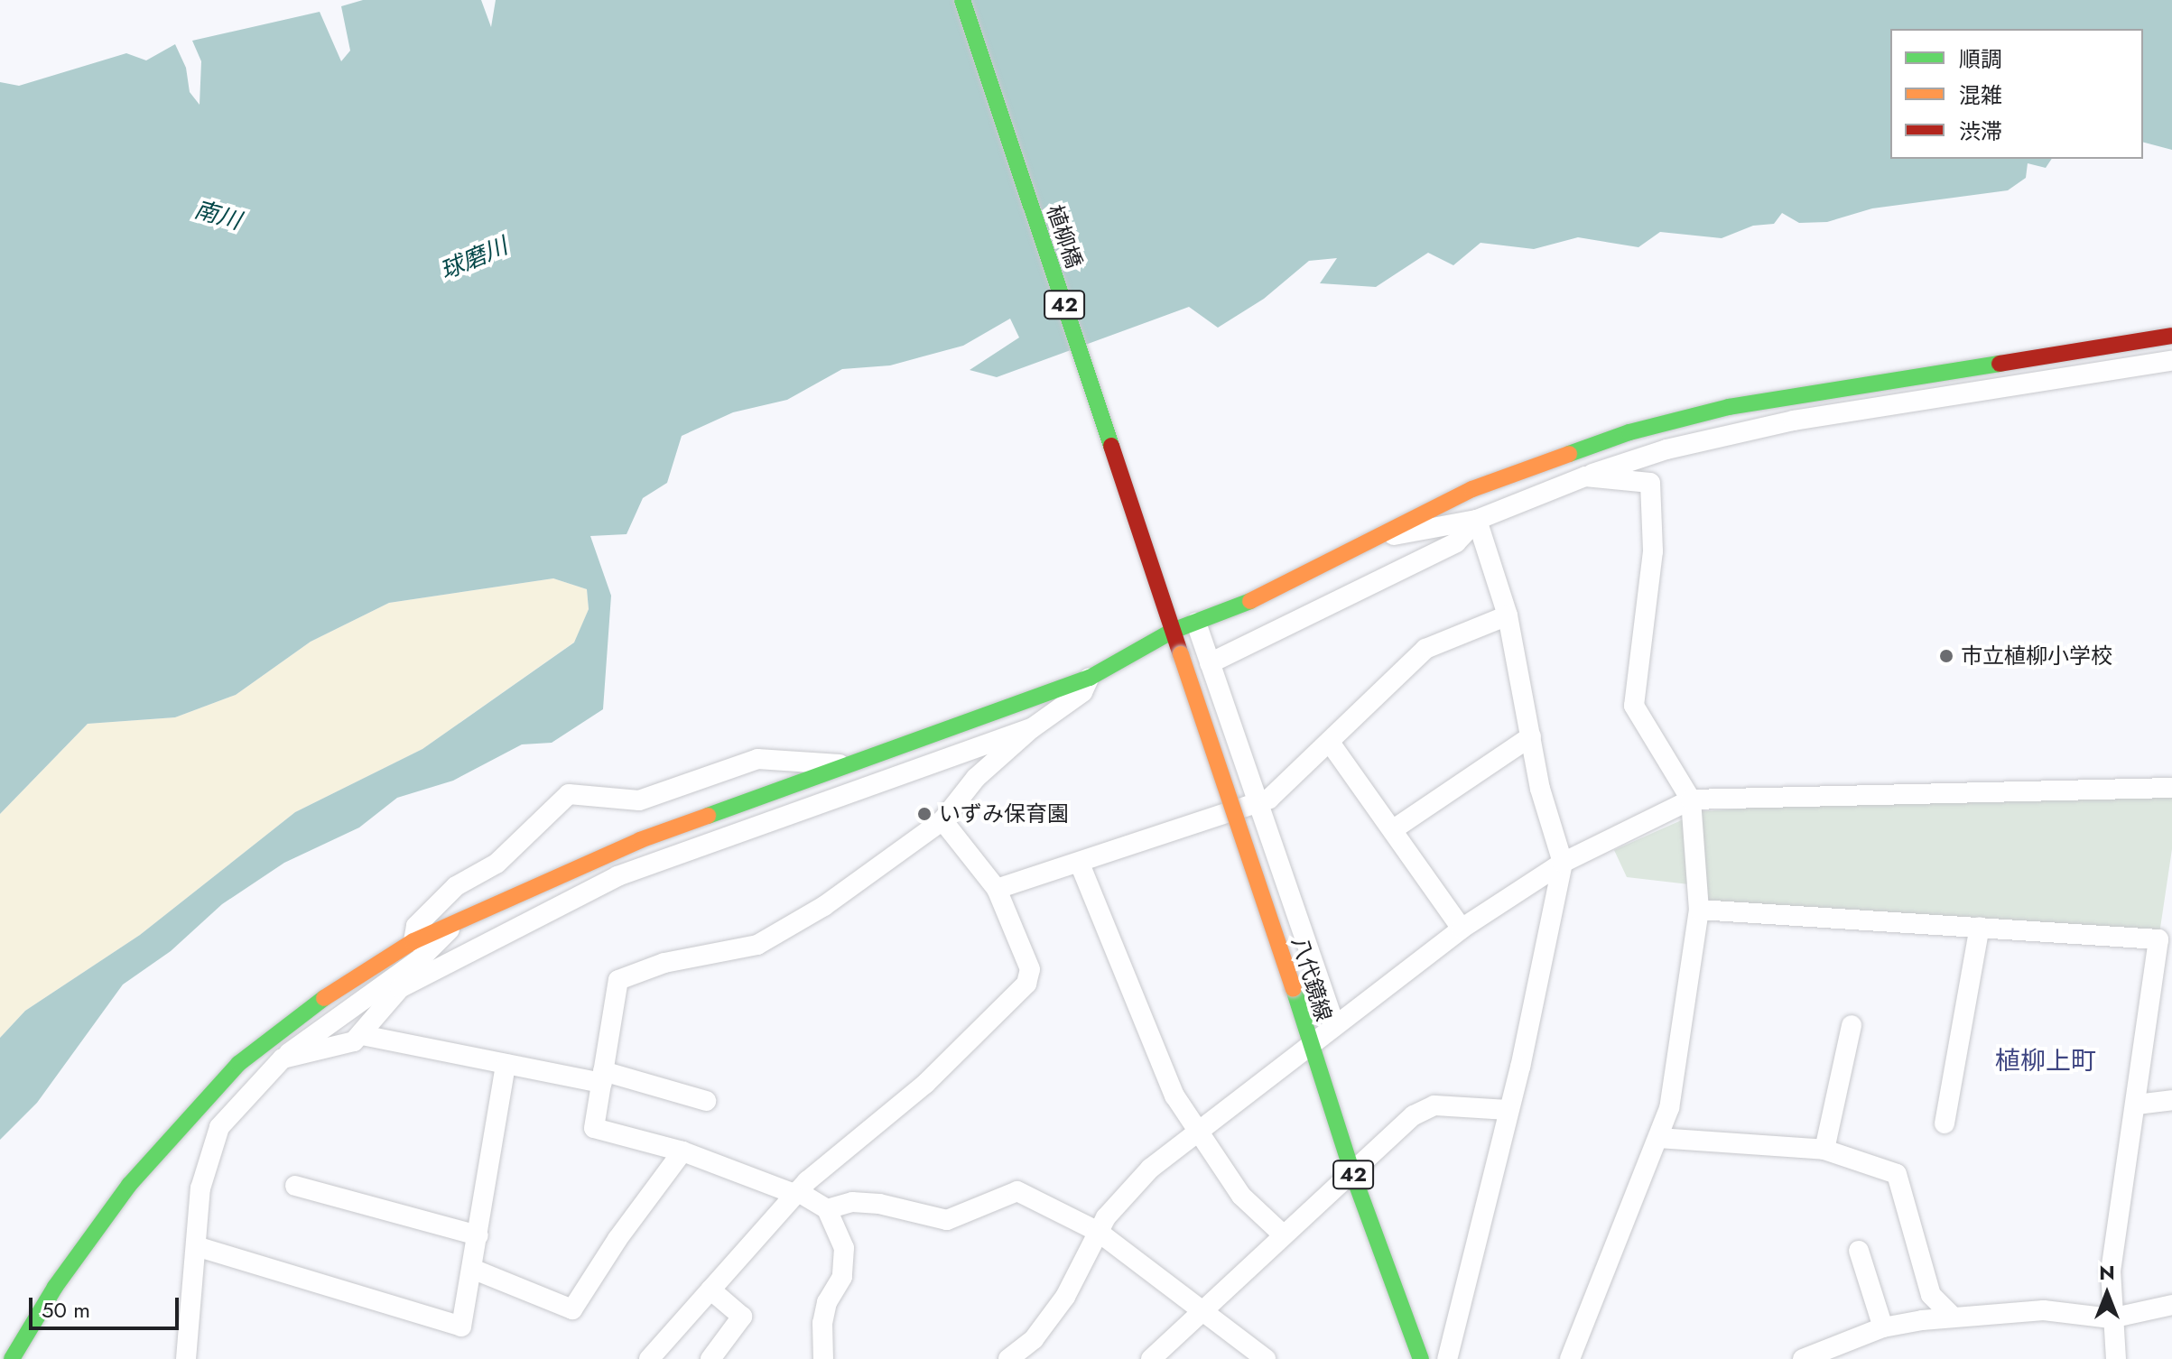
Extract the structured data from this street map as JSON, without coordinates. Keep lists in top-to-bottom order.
{
  "streets": {
    "street": ["植柳橋", "42", "八代鏡線"]
  },
  "crossings": [
    ["植柳橋", "八代鏡線"]
  ],
  "districts": ["植柳上町"],
  "water": ["南川", "球磨川"],
  "places": ["市立植柳小学校", "いずみ保育園"],
  "legend": ["順調", "混雑", "渋滞"],
  "scale_bar": "50 m",
  "north": "top"
}
